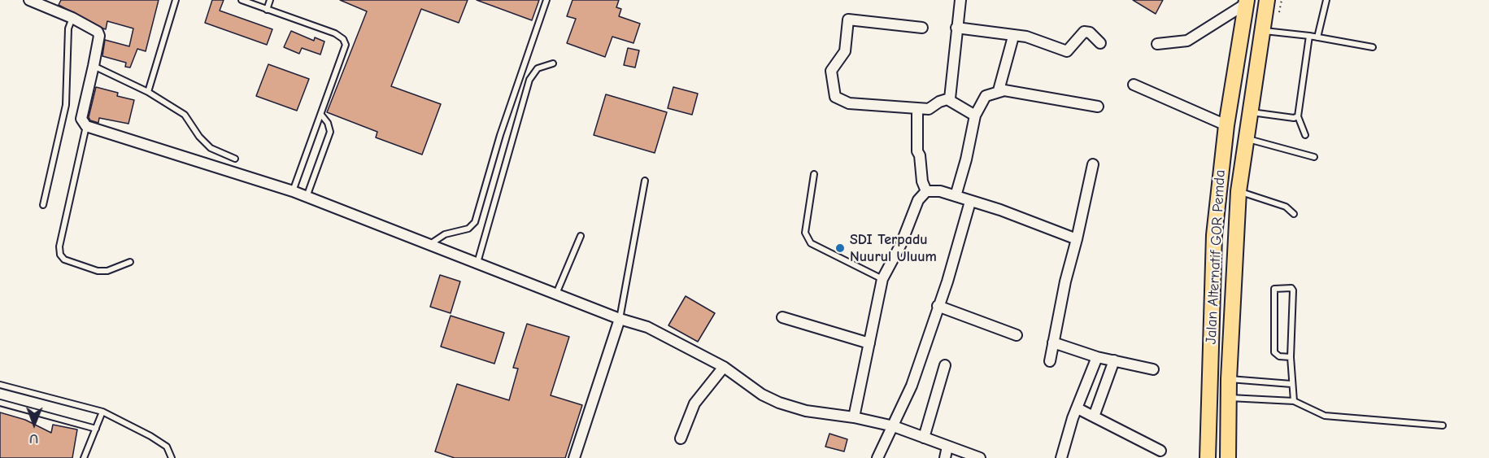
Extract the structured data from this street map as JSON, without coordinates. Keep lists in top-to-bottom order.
{
  "streets": {
    "main road": ["Jalan Alternatif GOR Pemda"]
  },
  "places": ["SDI Terpadu Nuurul Uluum"],
  "north": "bottom"
}
